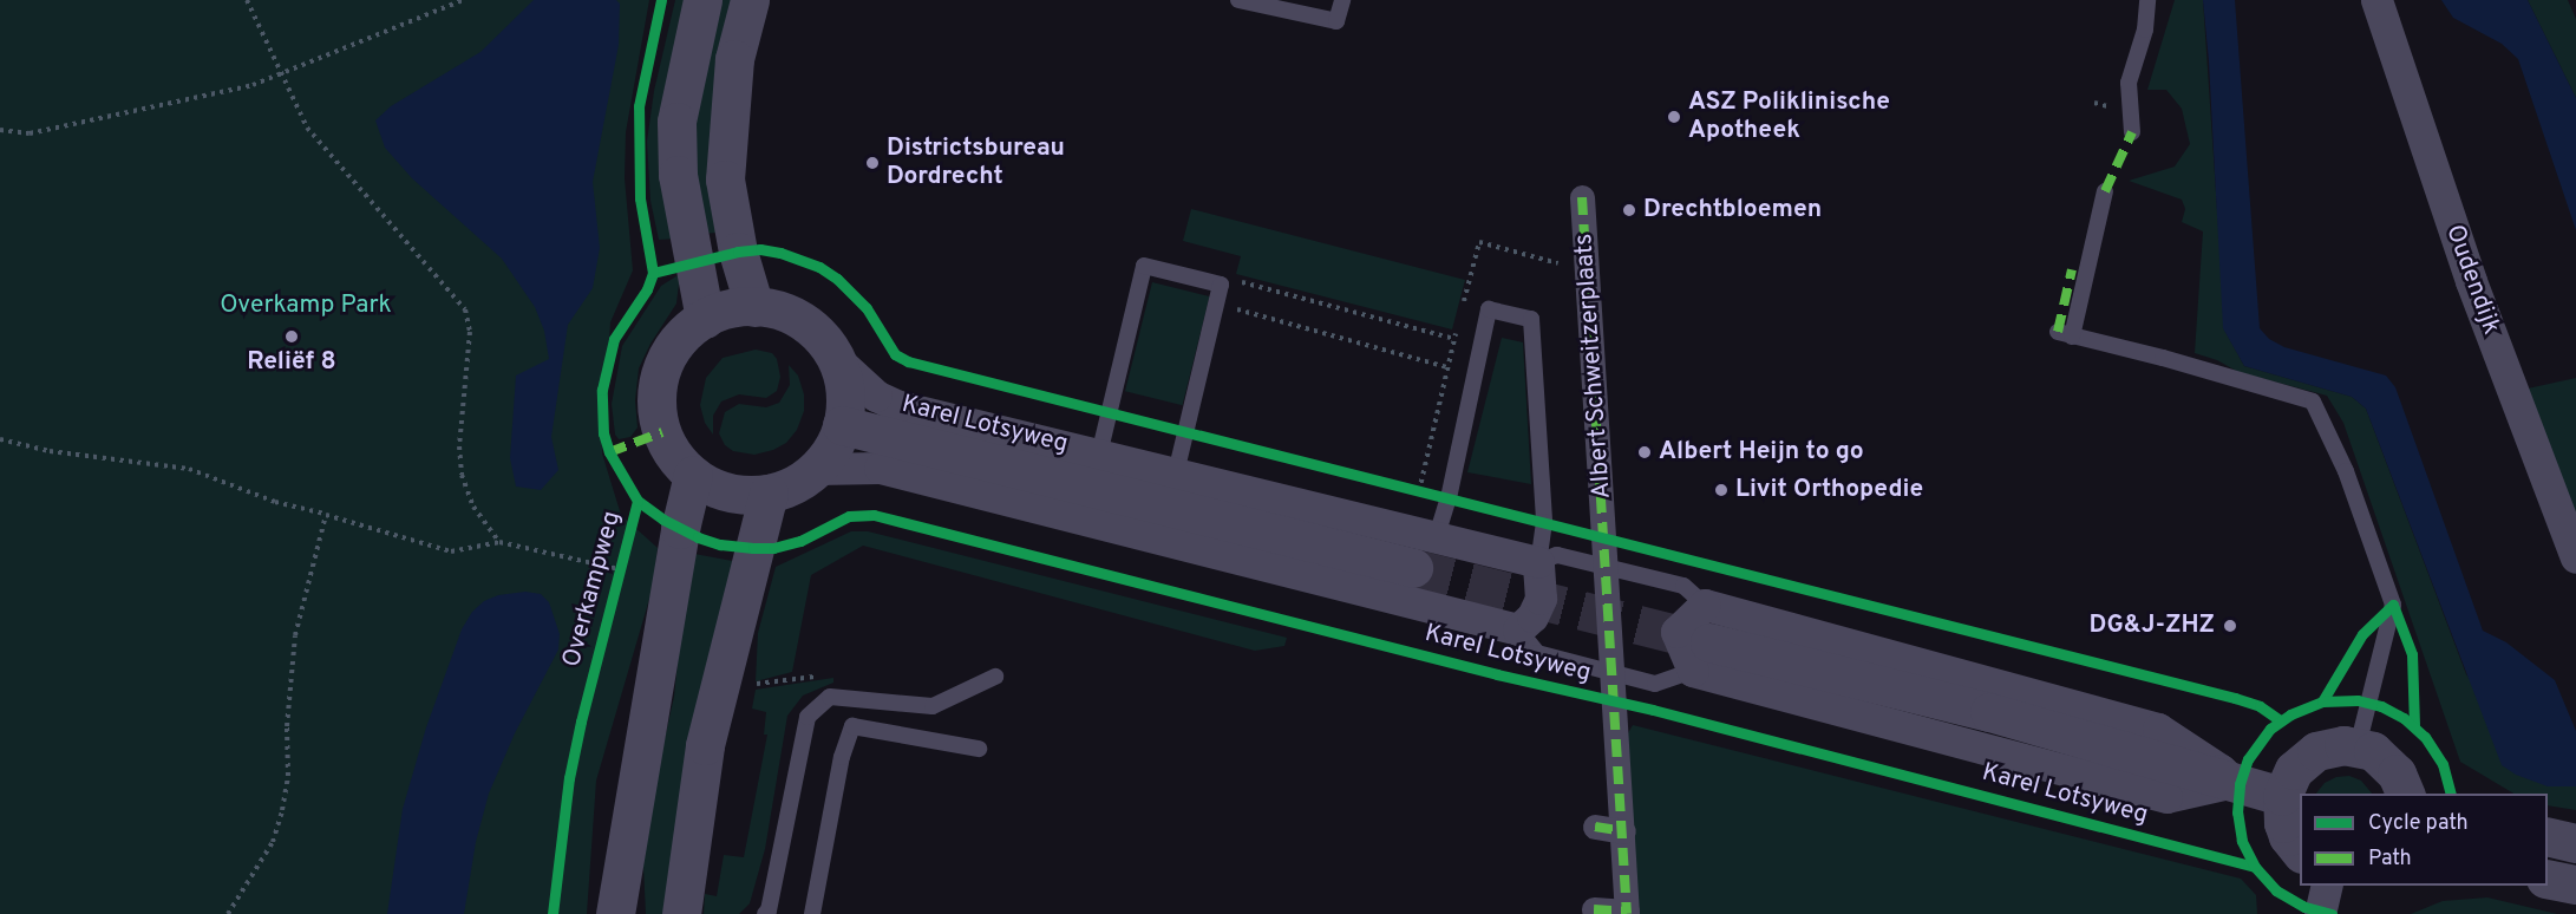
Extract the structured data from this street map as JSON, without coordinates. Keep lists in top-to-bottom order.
{
  "streets": {
    "street": ["Oudendijk", "Albert Schweitzerplaats", "Karel Lotsyweg"],
    "cycle path": ["Overkampweg"]
  },
  "crossings": [
    ["Albert Schweitzerplaats", "Karel Lotsyweg"]
  ],
  "parks": ["Overkamp Park"],
  "places": [
    "ASZ Poliklinische Apotheek",
    "Districtsbureau Dordrecht",
    "Drechtbloemen",
    "Reliëf 8",
    "Albert Heijn to go",
    "Livit Orthopedie",
    "DG&J-ZHZ"
  ],
  "legend": ["Cycle path", "Path"]
}
